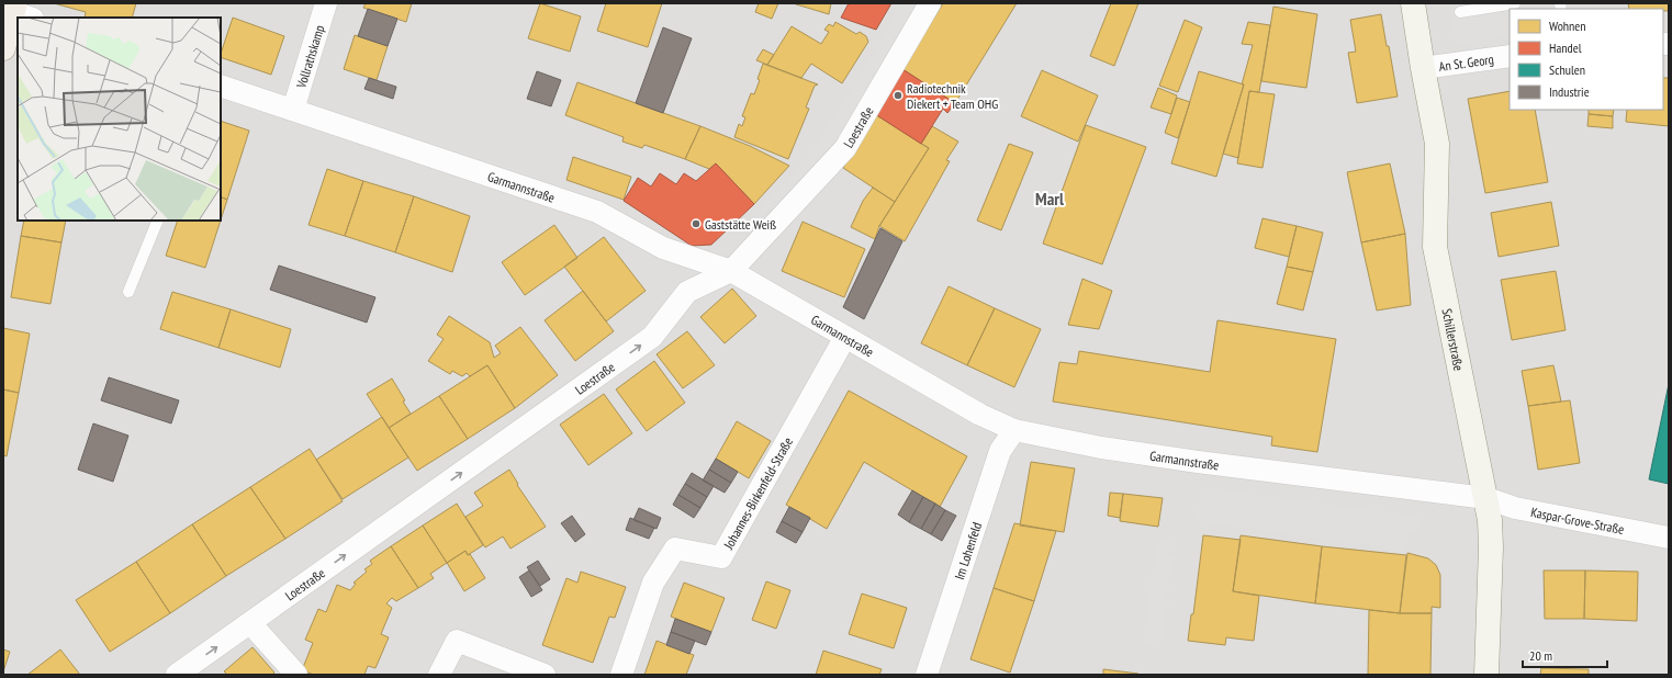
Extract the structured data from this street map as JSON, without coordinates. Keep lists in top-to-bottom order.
{
  "streets": {
    "street": [
      "Vollrathskamp",
      "An St. Georg",
      "Loestraße",
      "Garmannstraße",
      "Schillerstraße",
      "Johannes-Birkenfeld-Straße",
      "Kaspar-Grove-Straße",
      "Im Lohenfeld"
    ]
  },
  "crossings": [
    ["Vollrathskamp", "Garmannstraße"],
    ["An St. Georg", "Schillerstraße"],
    ["Loestraße", "Garmannstraße"],
    ["Garmannstraße", "Schillerstraße"],
    ["Garmannstraße", "Johannes-Birkenfeld-Straße"],
    ["Garmannstraße", "Kaspar-Grove-Straße"],
    ["Garmannstraße", "Im Lohenfeld"],
    ["Schillerstraße", "Kaspar-Grove-Straße"]
  ],
  "one_way": ["Loestraße"],
  "districts": ["Marl"],
  "places": ["Radiotechnik Diekert + Team OHG", "Gaststätte Weiß"],
  "legend": [
    "Wohnen",
    "Handel",
    "Schulen",
    "Industrie"
  ],
  "scale_bar": "20 m"
}
